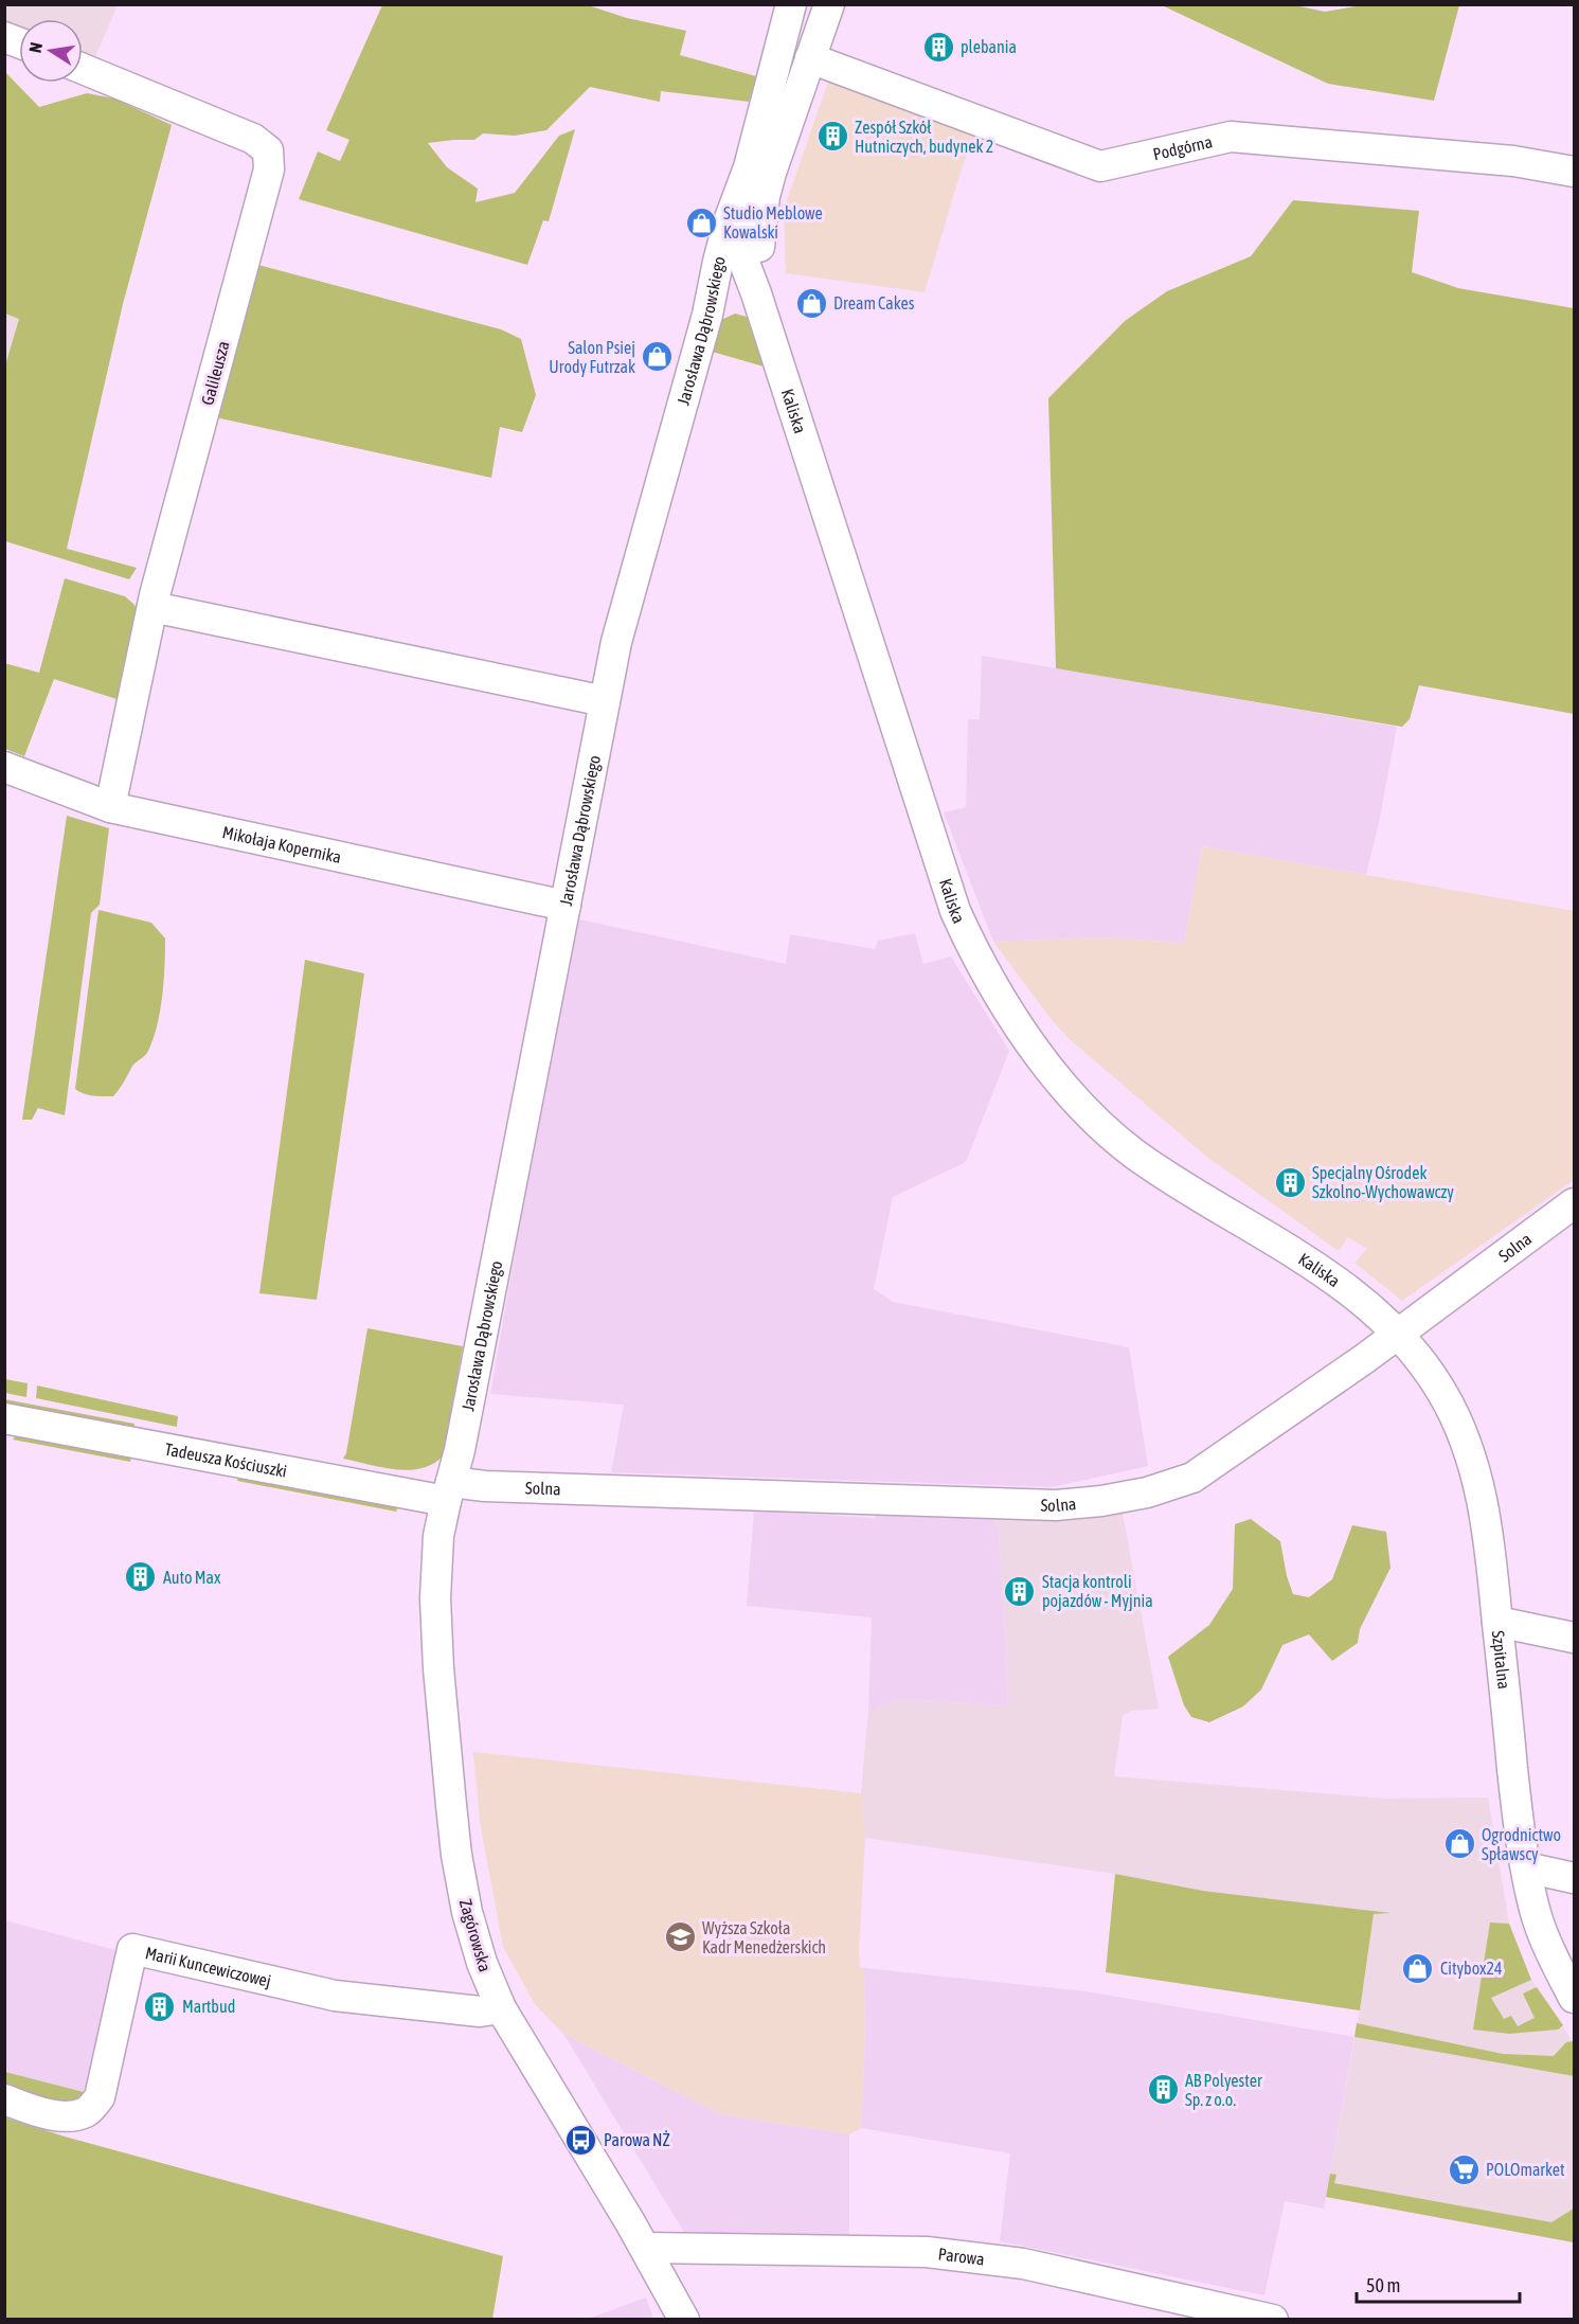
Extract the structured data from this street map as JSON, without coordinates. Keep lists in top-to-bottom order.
{
  "streets": {
    "street": [
      "Podgórna",
      "Jarosława Dąbrowskiego",
      "Galileusza",
      "Kaliska",
      "Mikołaja Kopernika",
      "Solna",
      "Tadeusza Kościuszki",
      "Szpitalna",
      "Zagórowska",
      "Marii Kuncewiczowej",
      "Parowa"
    ]
  },
  "crossings": [
    ["Jarosława Dąbrowskiego", "Kaliska"],
    ["Jarosława Dąbrowskiego", "Mikołaja Kopernika"],
    ["Jarosława Dąbrowskiego", "Solna"],
    ["Jarosława Dąbrowskiego", "Tadeusza Kościuszki"],
    ["Jarosława Dąbrowskiego", "Zagórowska"],
    ["Galileusza", "Mikołaja Kopernika"],
    ["Kaliska", "Solna"],
    ["Kaliska", "Szpitalna"],
    ["Solna", "Tadeusza Kościuszki"],
    ["Solna", "Szpitalna"],
    ["Solna", "Zagórowska"],
    ["Tadeusza Kościuszki", "Zagórowska"],
    ["Zagórowska", "Marii Kuncewiczowej"],
    ["Zagórowska", "Parowa"]
  ],
  "places": {
    "building": [
      "plebania",
      "Zespół Szkół Hutniczych, budynek 2",
      "Specjalny Ośrodek Szkolno-Wychowawczy",
      "Auto Max",
      "Stacja kontroli pojazdów - Myjnia",
      "Martbud",
      "AB Polyester Sp. z o.o."
    ],
    "shop": [
      "Studio Meblowe Kowalski",
      "Dream Cakes",
      "Salon Psiej Urody Futrzak",
      "Ogrodnictwo Spławscy",
      "Citybox24"
    ],
    "school or university": ["Wyższa Szkoła Kadr Menedżerskich"],
    "bus stop": ["Parowa NŻ"],
    "supermarket": ["POLOmarket"]
  },
  "scale_bar": "50 m",
  "north": "left"
}
